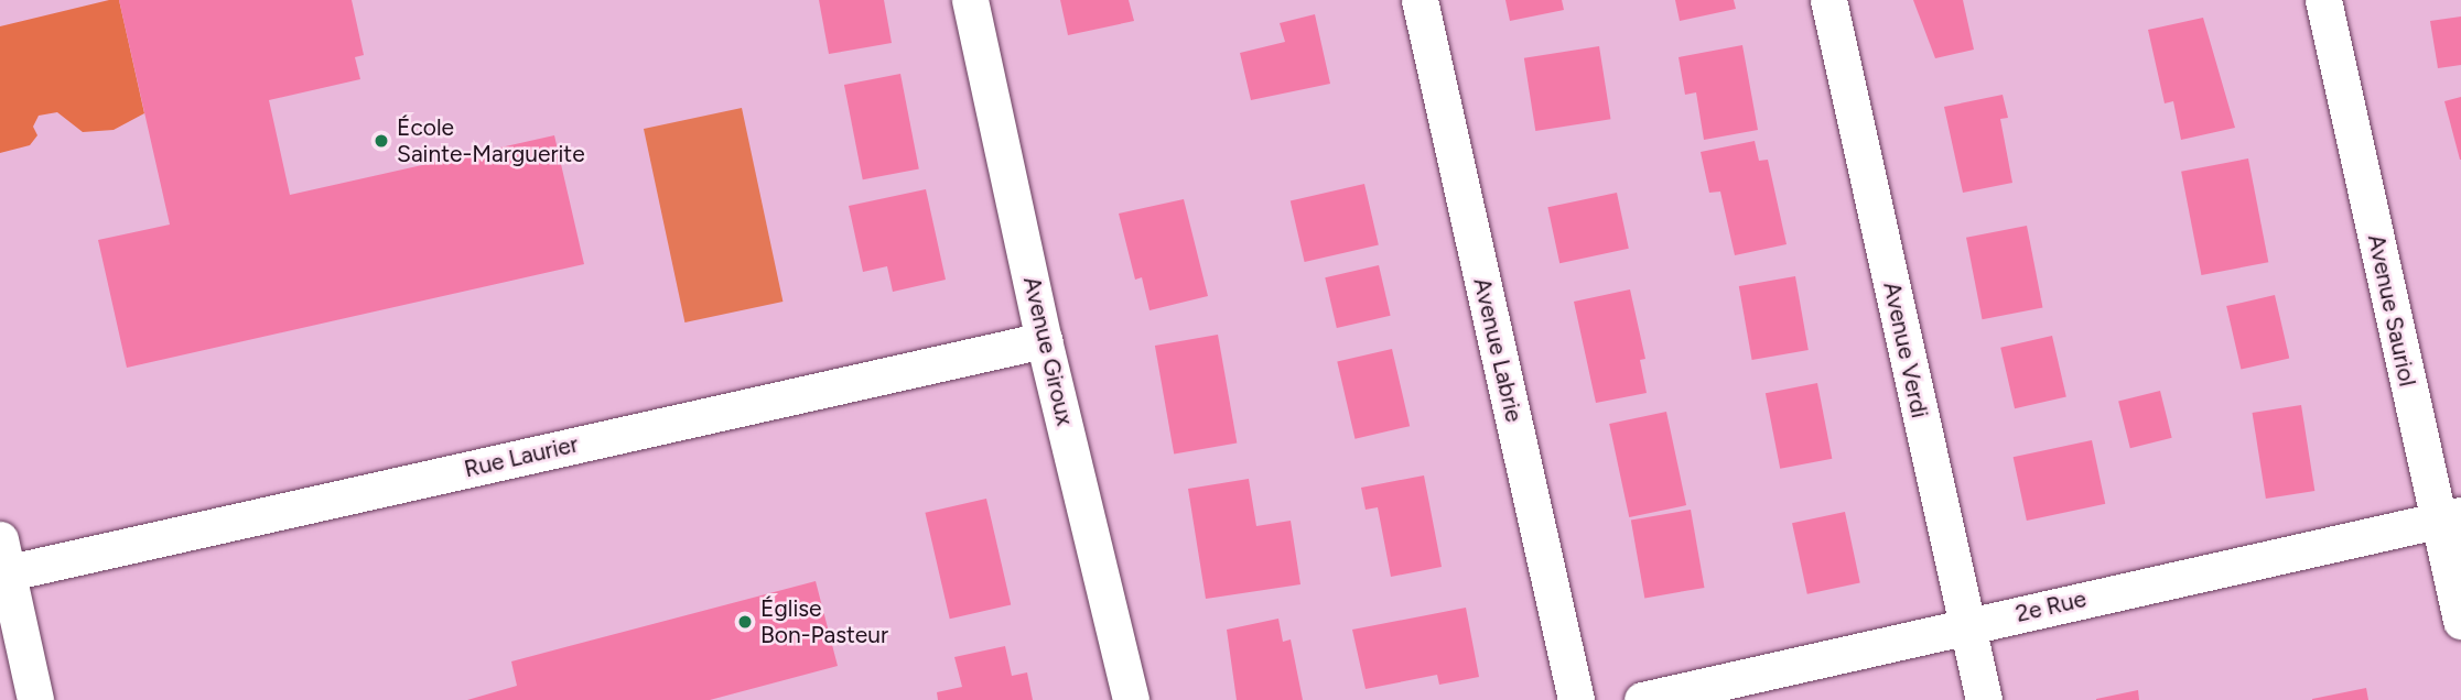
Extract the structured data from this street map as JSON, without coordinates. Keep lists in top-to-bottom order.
{
  "streets": {
    "street": [
      "Avenue Sauriol",
      "Avenue Labrie",
      "Avenue Verdi",
      "Avenue Giroux",
      "Rue Laurier",
      "2e Rue"
    ]
  },
  "crossings": [
    ["Avenue Sauriol", "2e Rue"],
    ["Avenue Verdi", "2e Rue"],
    ["Avenue Giroux", "Rue Laurier"]
  ],
  "places": ["École Sainte-Marguerite", "Église Bon-Pasteur"]
}
